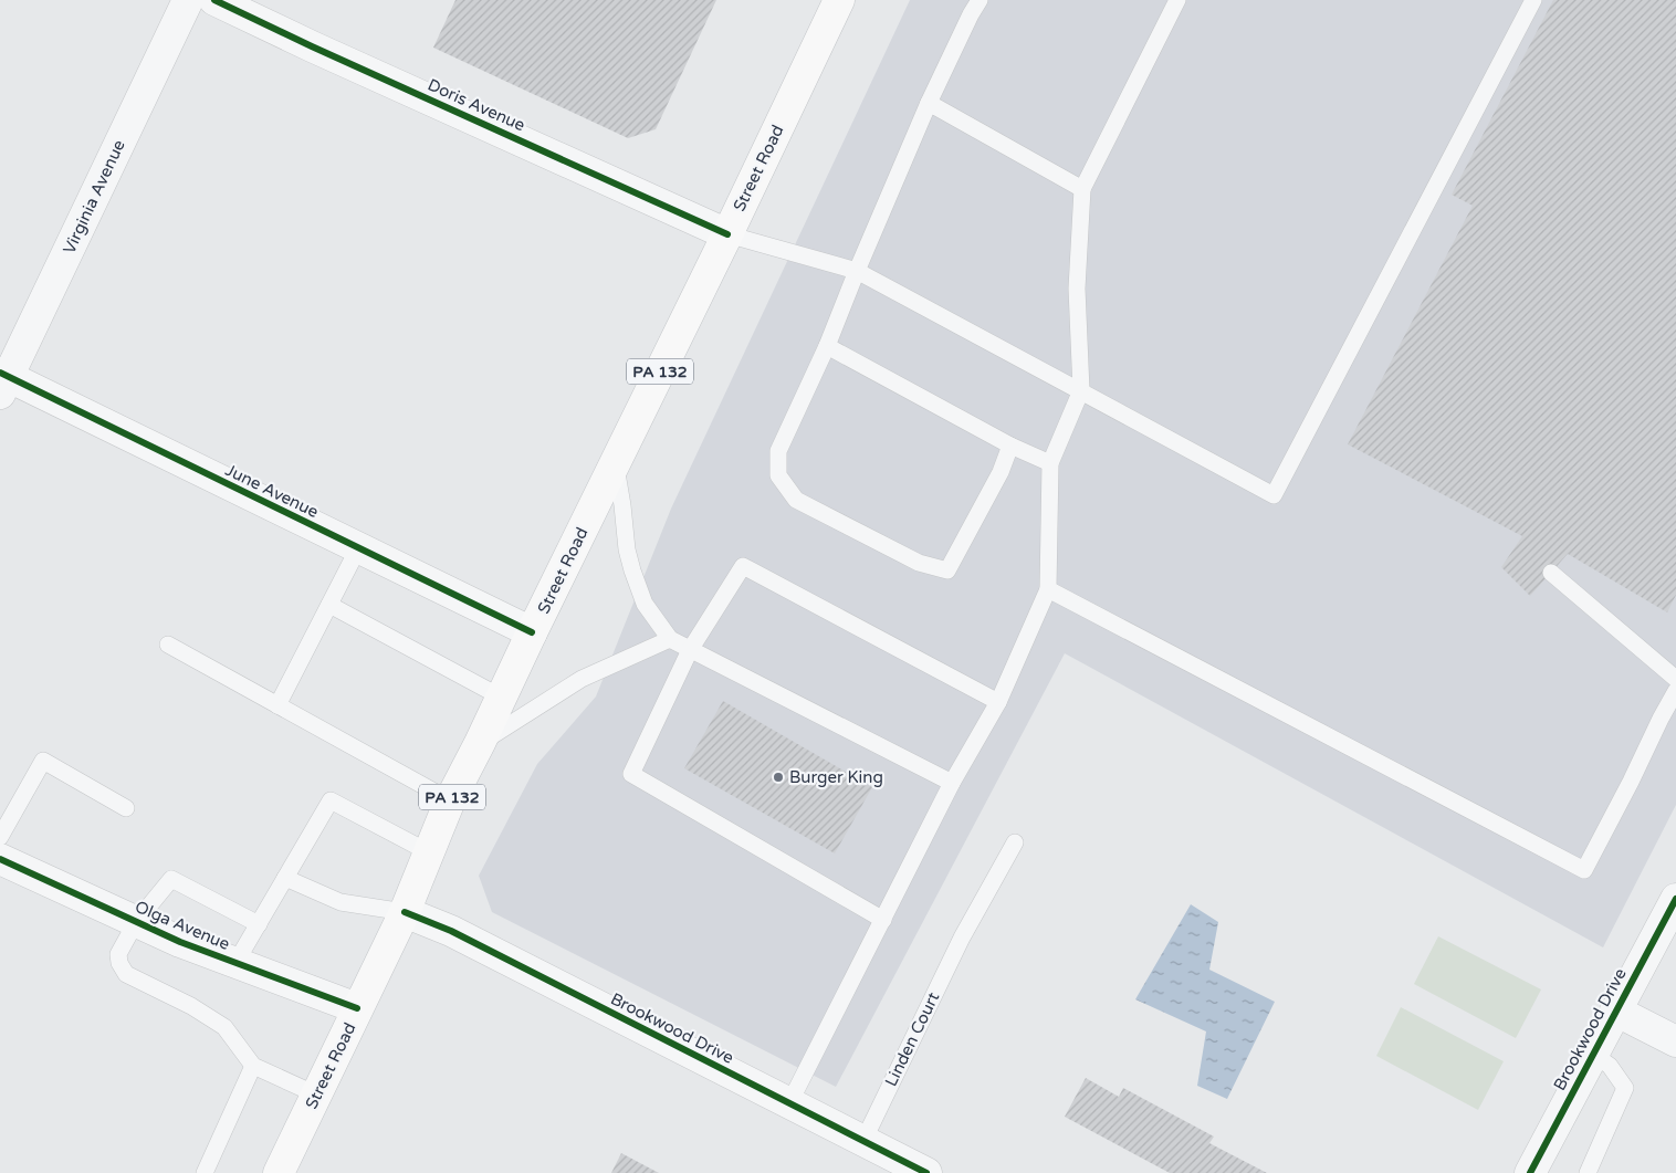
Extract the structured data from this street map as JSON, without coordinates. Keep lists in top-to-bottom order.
{
  "streets": {
    "main road": ["Street Road", "PA 132"],
    "street": [
      "Doris Avenue",
      "Virginia Avenue",
      "June Avenue",
      "Olga Avenue",
      "Brookwood Drive"
    ],
    "lane": ["Linden Court"]
  },
  "crossings": [
    ["Doris Avenue", "Street Road"],
    ["Street Road", "June Avenue"],
    ["Street Road", "Olga Avenue"],
    ["Street Road", "Brookwood Drive"],
    ["Virginia Avenue", "June Avenue"],
    ["Brookwood Drive", "Linden Court"]
  ],
  "places": ["Burger King"]
}
